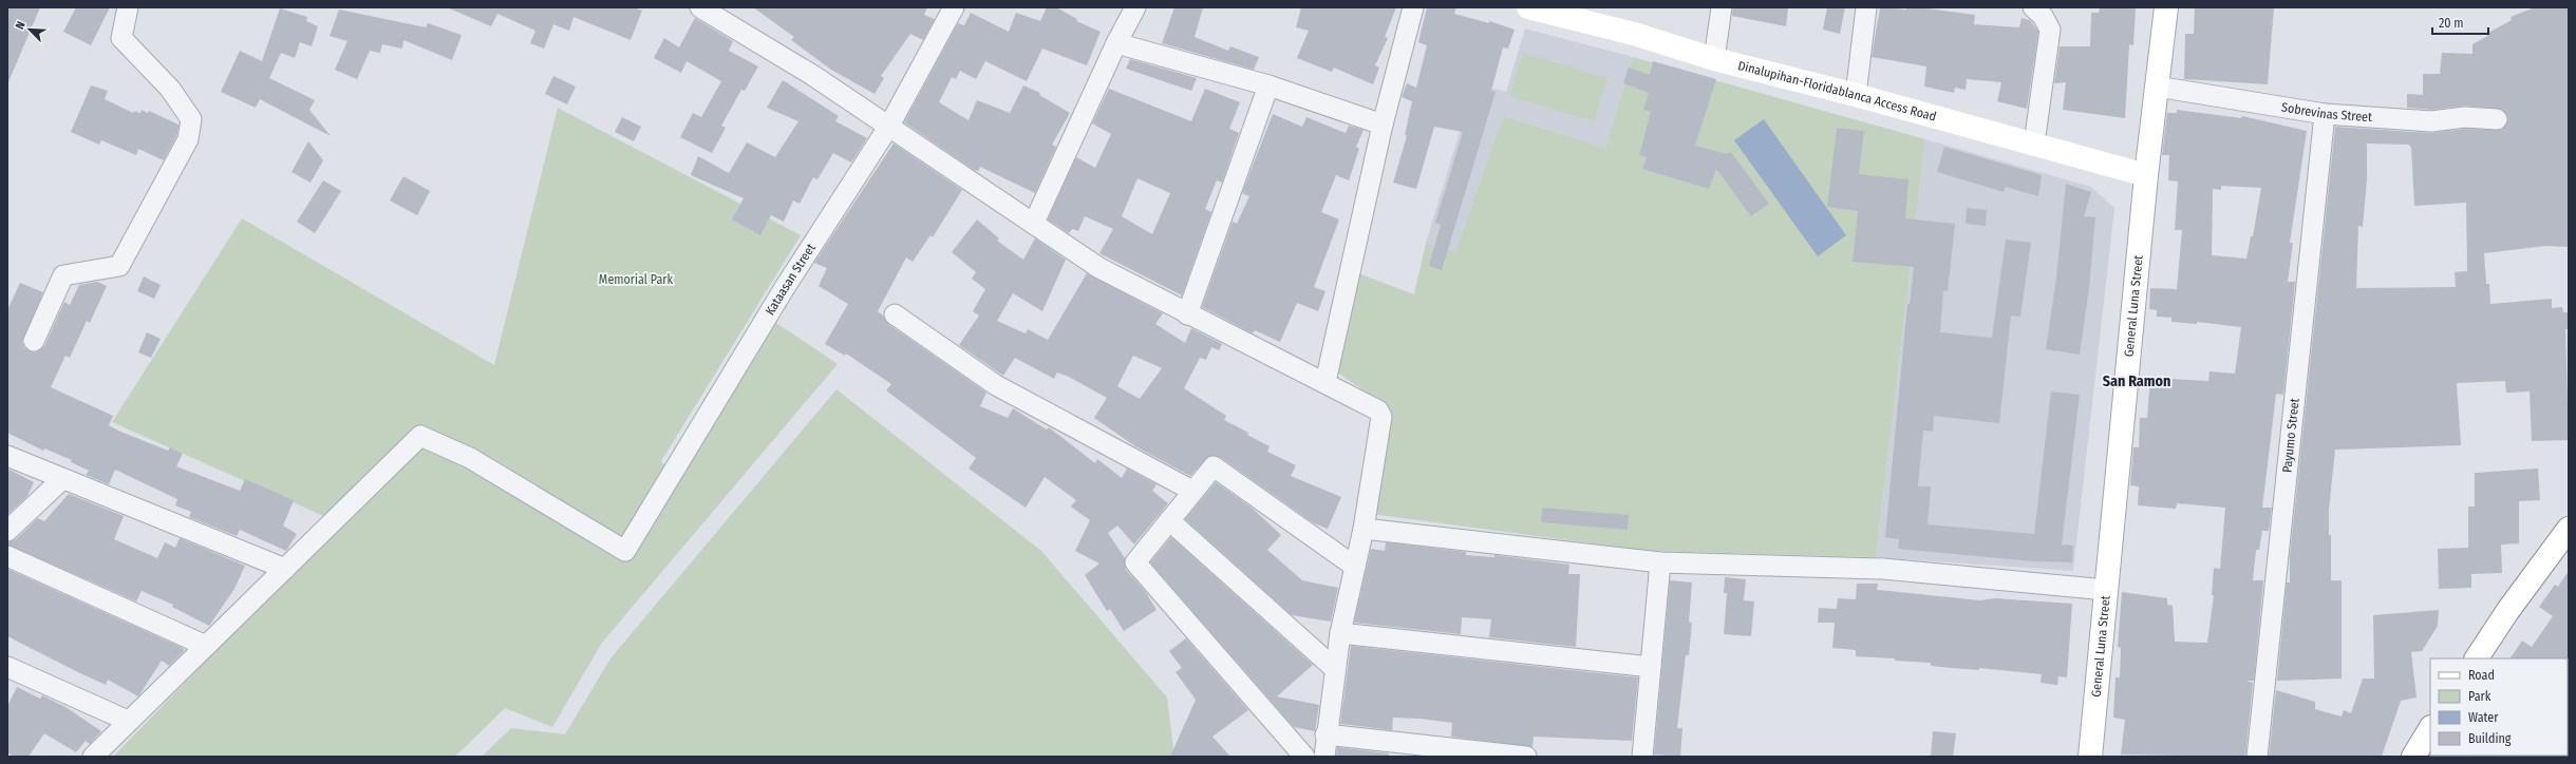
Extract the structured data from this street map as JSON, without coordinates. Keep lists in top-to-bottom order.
{
  "streets": {
    "main road": ["Dinalupihan-Floridablanca Access Road", "General Luna Street"],
    "street": ["Sobrevinas Street", "Kataasan Street", "Payumo Street"]
  },
  "crossings": [
    ["Dinalupihan-Floridablanca Access Road", "General Luna Street"],
    ["Sobrevinas Street", "General Luna Street"],
    ["Sobrevinas Street", "Payumo Street"]
  ],
  "districts": ["San Ramon"],
  "parks": ["Memorial Park"],
  "legend": [
    "Road",
    "Park",
    "Water",
    "Building"
  ],
  "scale_bar": "20 m",
  "north": "top left"
}
